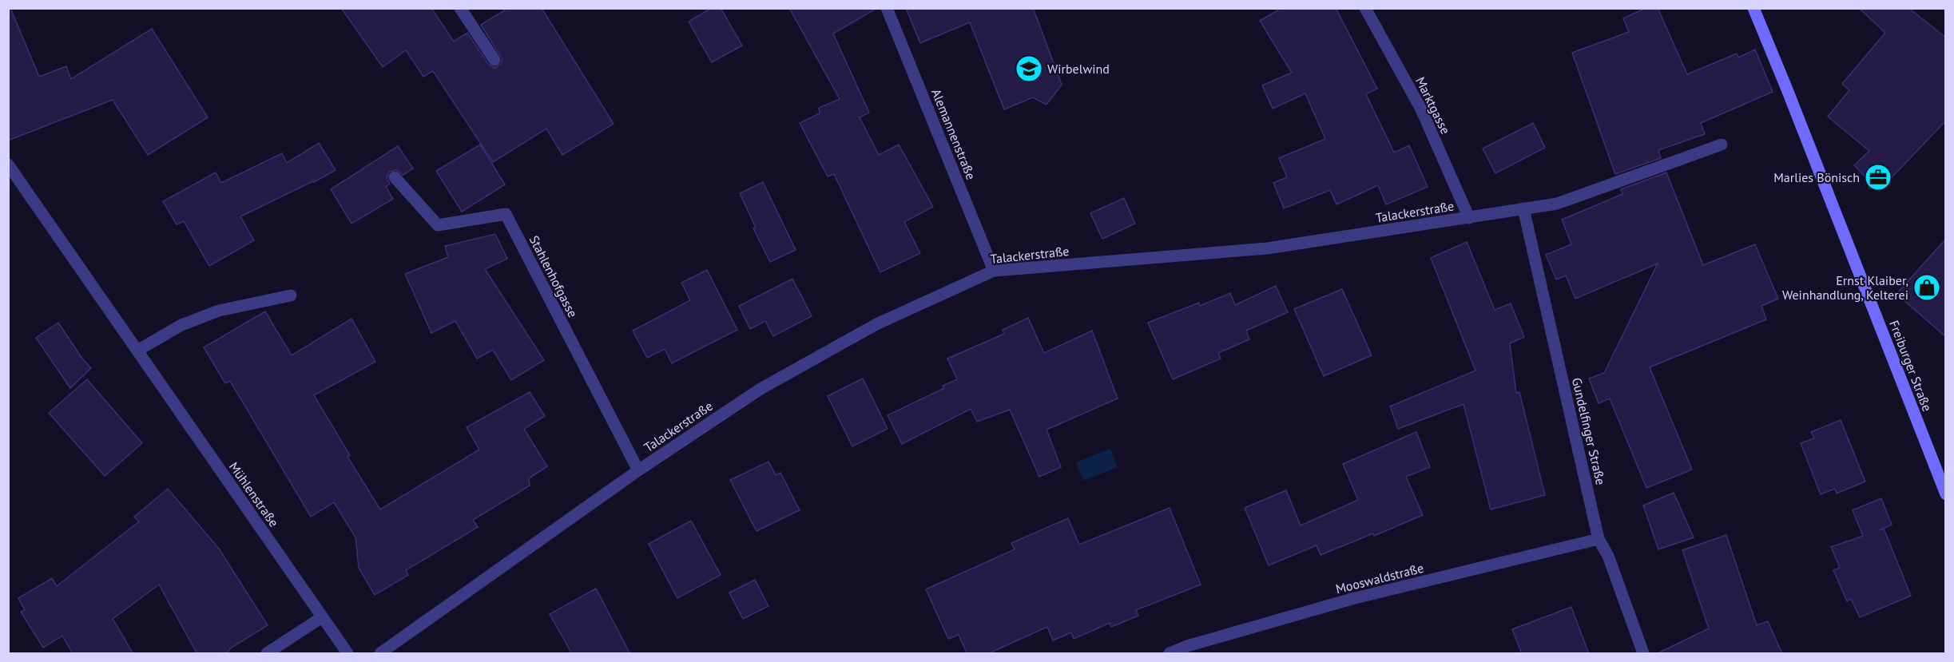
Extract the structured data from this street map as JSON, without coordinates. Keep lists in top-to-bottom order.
{
  "streets": {
    "street": [
      "Marktgasse",
      "Alemannenstraße",
      "Talackerstraße",
      "Stahlenhofgasse",
      "Freiburger Straße",
      "Gundelfinger Straße",
      "Mühlenstraße",
      "Mooswaldstraße"
    ]
  },
  "crossings": [
    ["Marktgasse", "Talackerstraße"],
    ["Alemannenstraße", "Talackerstraße"],
    ["Talackerstraße", "Stahlenhofgasse"],
    ["Talackerstraße", "Gundelfinger Straße"],
    ["Gundelfinger Straße", "Mooswaldstraße"]
  ],
  "places": {
    "school or university": ["Wirbelwind"],
    "office": ["Marlies Bönisch"],
    "shop": ["Ernst Klaiber, Weinhandlung, Kelterei"]
  }
}
